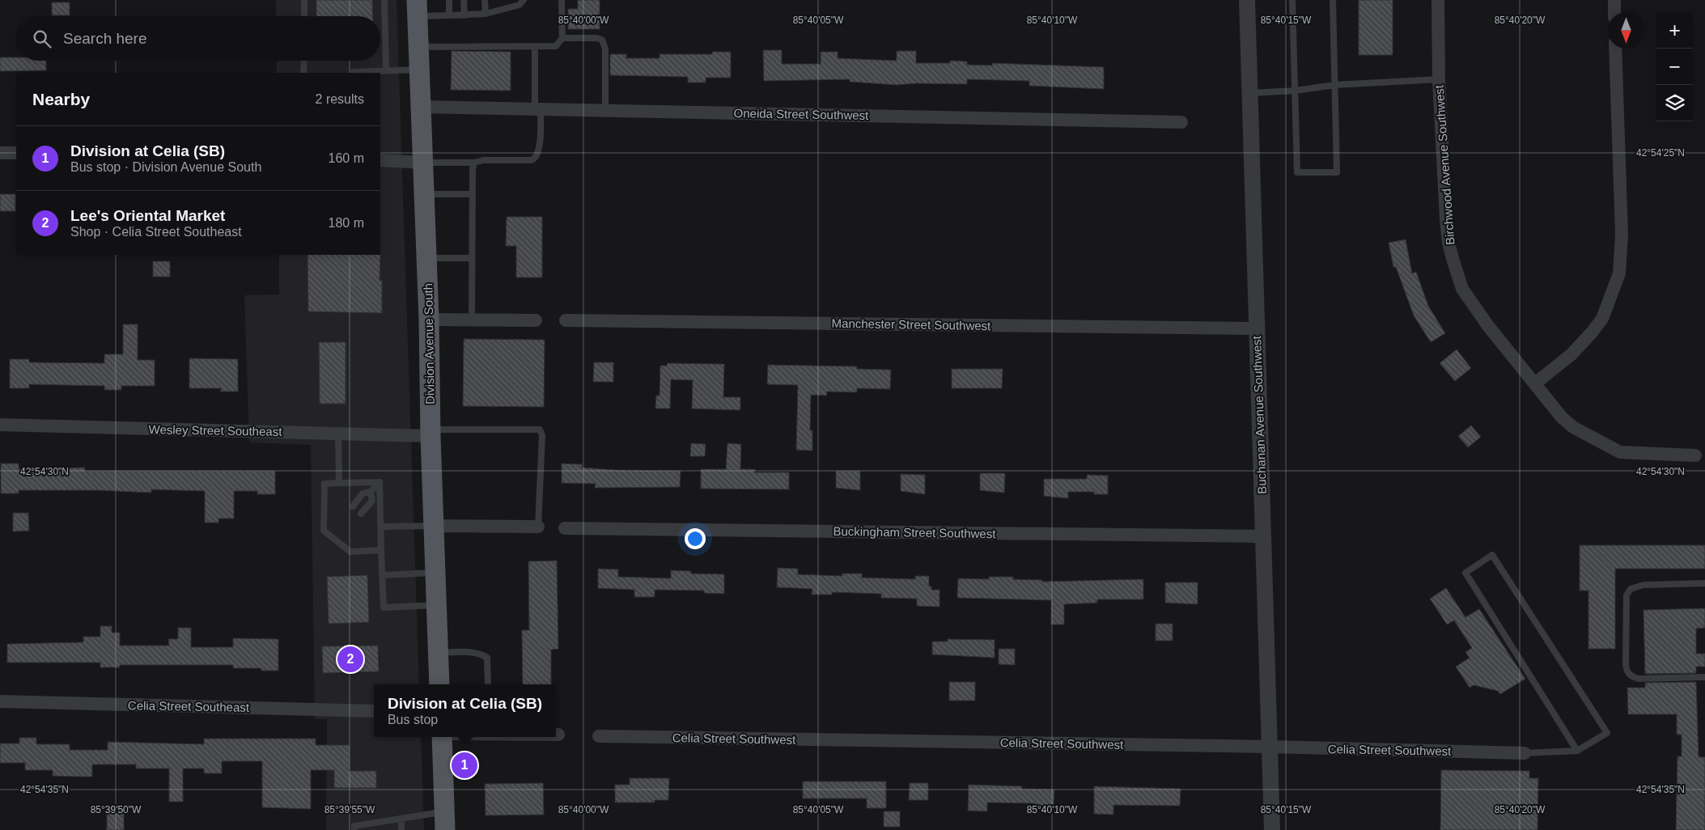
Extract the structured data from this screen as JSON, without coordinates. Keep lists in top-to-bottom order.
{
  "streets": {
    "main road": ["Division Avenue South"],
    "street": [
      "Oneida Street Southwest",
      "Birchwood Avenue Southwest",
      "Manchester Street Southwest",
      "Buchanan Avenue Southwest",
      "Wesley Street Southeast",
      "Buckingham Street Southwest",
      "Celia Street Southeast",
      "Celia Street Southwest"
    ]
  },
  "crossings": [
    ["Oneida Street Southwest", "Division Avenue South"],
    ["Manchester Street Southwest", "Buchanan Avenue Southwest"],
    ["Division Avenue South", "Wesley Street Southeast"],
    ["Buchanan Avenue Southwest", "Buckingham Street Southwest"],
    ["Buchanan Avenue Southwest", "Celia Street Southwest"]
  ],
  "north": "bottom",
  "page": {
    "map_buttons": ["+", "−"],
    "search": "Search here",
    "heading": ["Nearby", "2 results"],
    "list": [
      {
        "mark": "1",
        "name": "Division at Celia (SB)",
        "note": "Bus stop · Division Avenue South",
        "value": "160 m"
      },
      {
        "mark": "2",
        "name": "Lee's Oriental Market",
        "note": "Shop · Celia Street Southeast",
        "value": "180 m"
      }
    ],
    "pins": ["2", "1"],
    "popup": ["Division at Celia (SB)", "Bus stop"]
  },
  "coordinates": [
    "85°40'00\"W",
    "85°40'05\"W",
    "85°40'10\"W",
    "85°40'15\"W",
    "85°40'20\"W",
    "42°54'25\"N",
    "42°54'30\"N",
    "42°54'35\"N",
    "85°39'50\"W",
    "85°39'55\"W"
  ]
}
